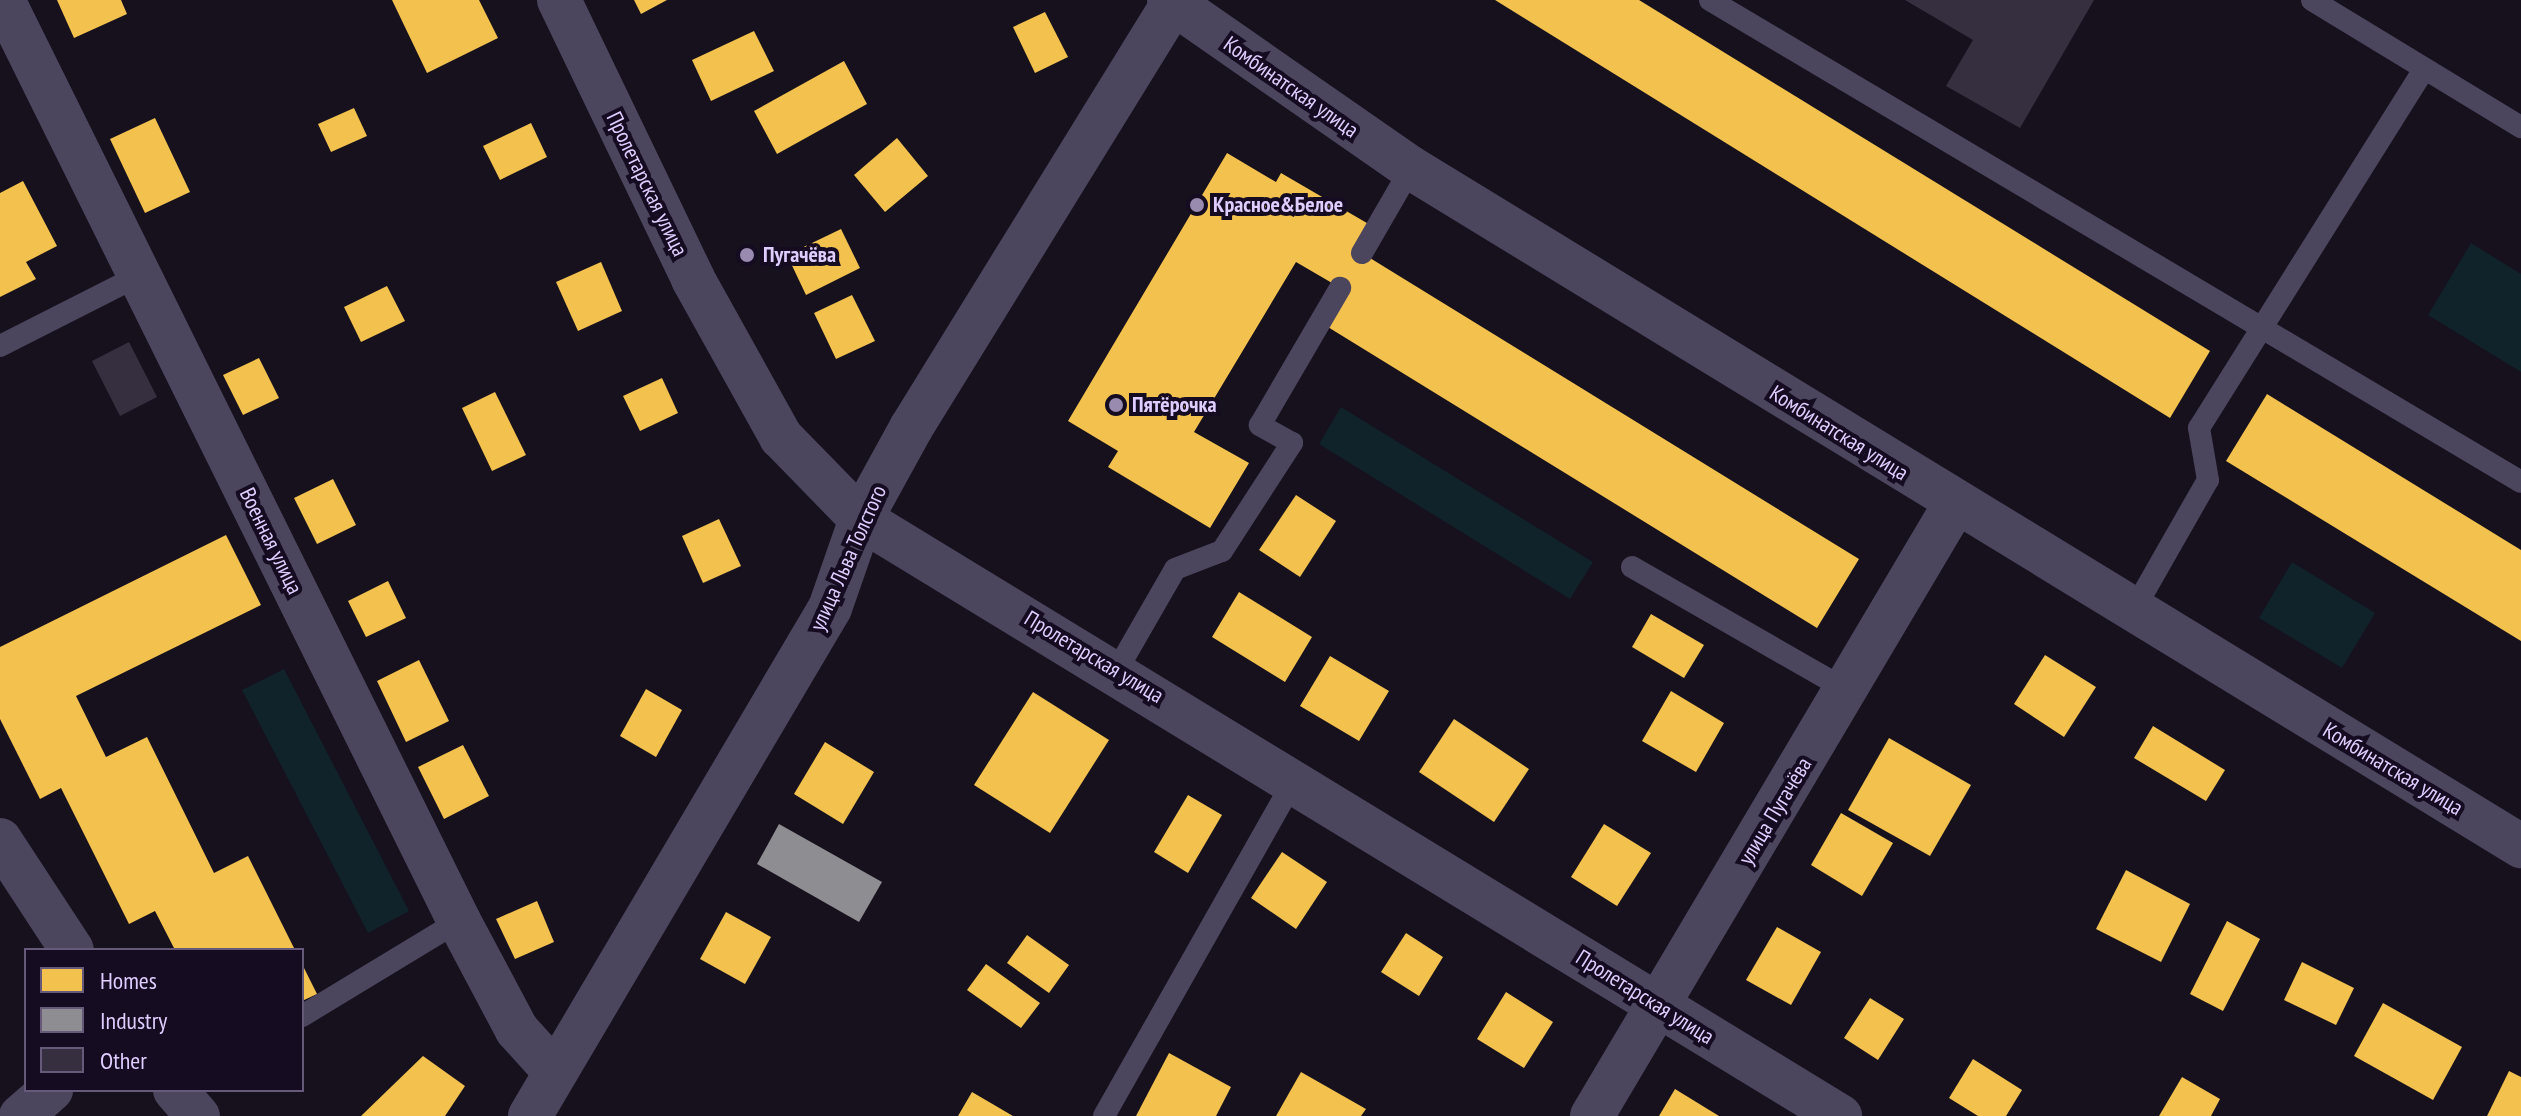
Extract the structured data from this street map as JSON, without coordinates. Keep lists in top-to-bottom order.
{
  "streets": {
    "street": [
      "Комбинатская улица",
      "Пролетарская улица",
      "Военная улица",
      "улица Льва Толстого",
      "улица Пугачёва"
    ]
  },
  "crossings": [
    ["Комбинатская улица", "улица Льва Толстого"],
    ["Комбинатская улица", "улица Пугачёва"],
    ["Пролетарская улица", "улица Льва Толстого"],
    ["Пролетарская улица", "улица Пугачёва"],
    ["Военная улица", "улица Льва Толстого"]
  ],
  "places": ["Красное&Белое", "Пугачёва", "Пятёрочка"],
  "legend": ["Homes", "Industry", "Other"]
}
